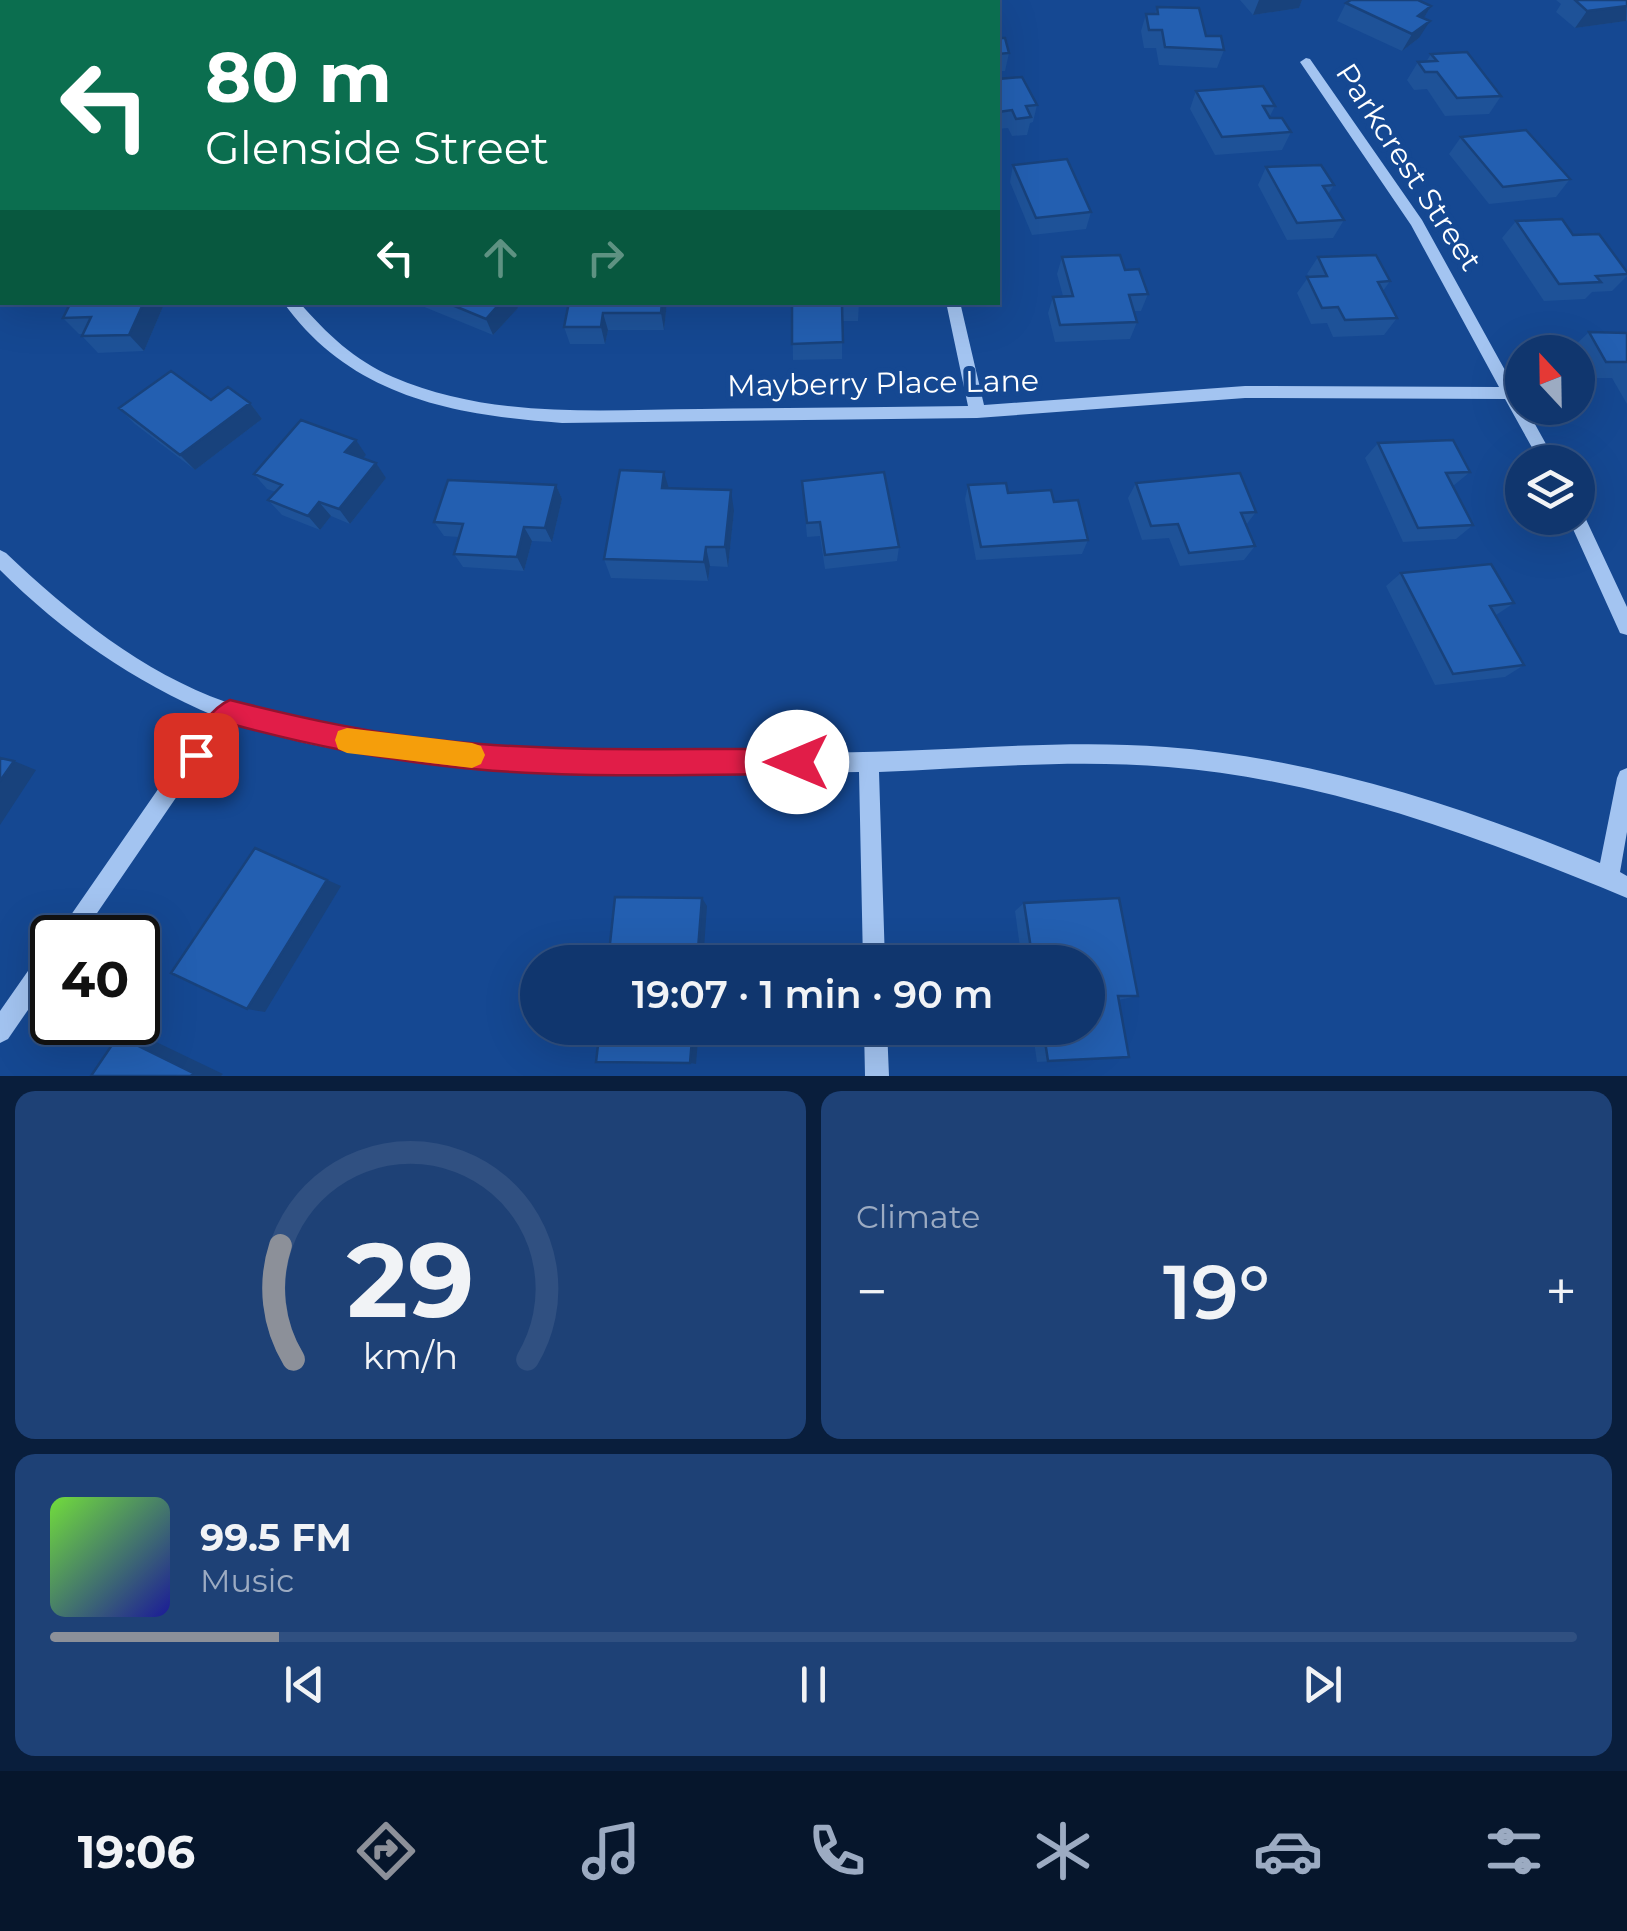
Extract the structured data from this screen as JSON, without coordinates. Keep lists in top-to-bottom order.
{
  "streets": {
    "street": ["Parkcrest Street", "Mayberry Place Lane"]
  },
  "north": "top",
  "page": {
    "turn": ["80 m", "Glenside Street"],
    "limit": "40",
    "trip": "19:07 · 1 min · 90 m",
    "tile": "Climate",
    "heat": ["−", "19°", "+"],
    "song": ["99.5 FM", "Music"],
    "tabs": "19:06",
    "gauge": ["29", "km/h"]
  }
}
